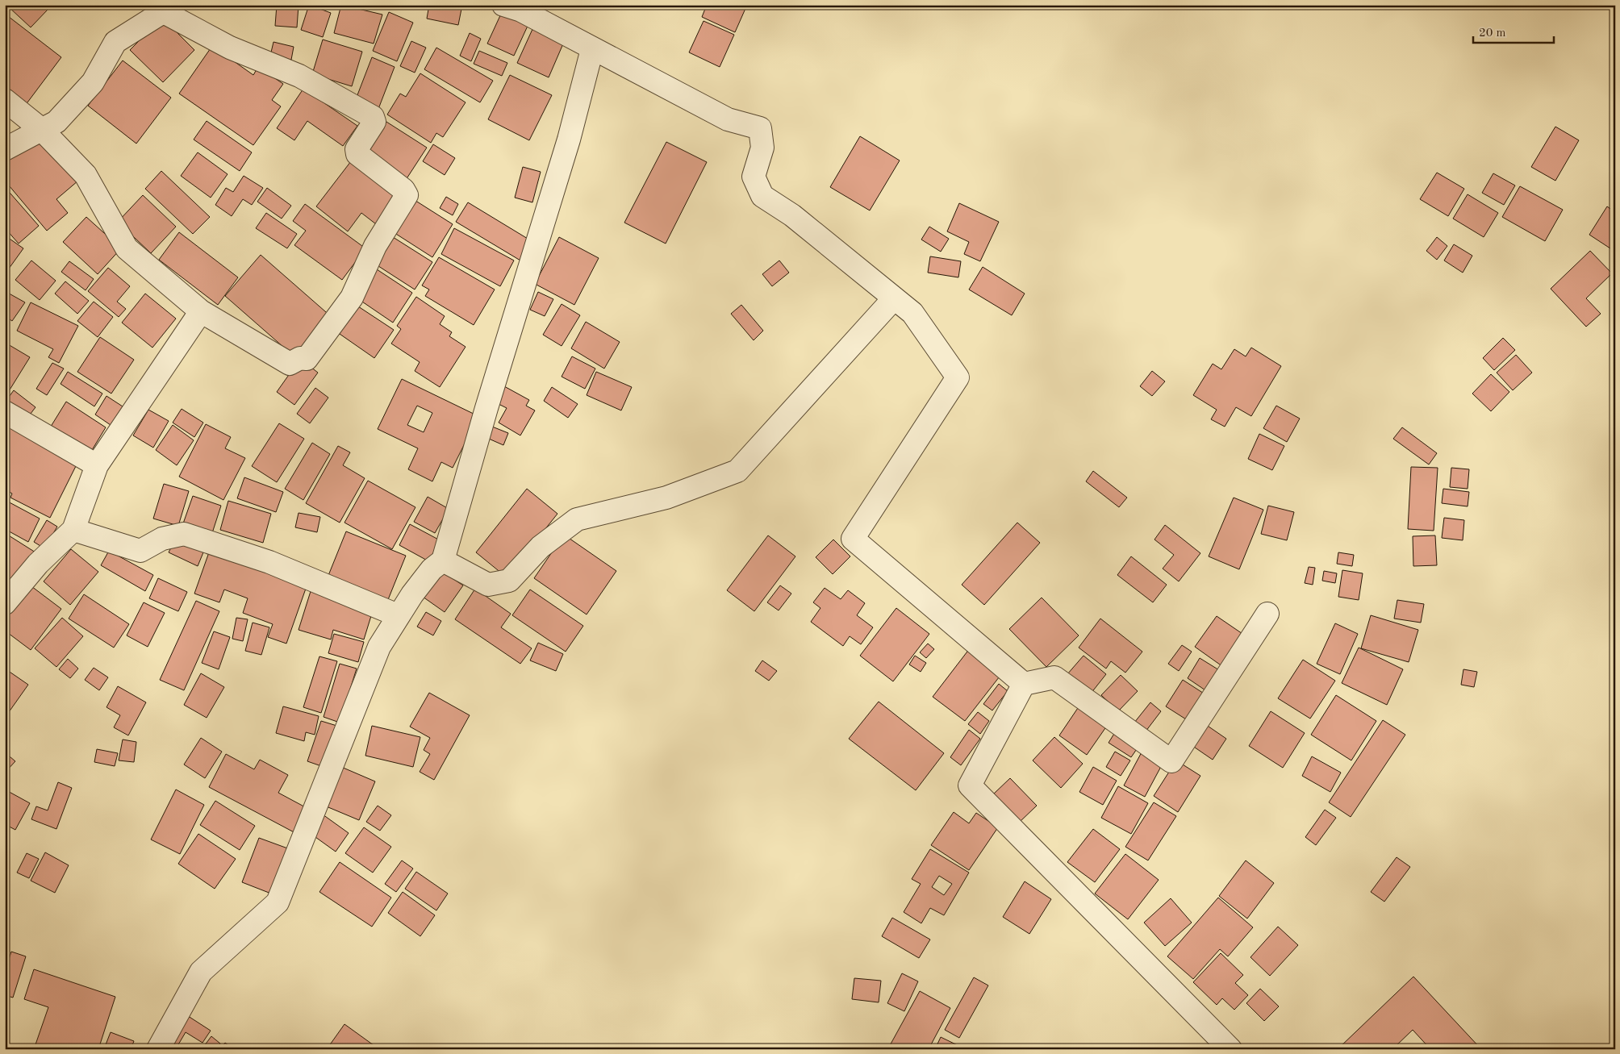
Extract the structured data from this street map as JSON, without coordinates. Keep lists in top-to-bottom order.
{
  "scale_bar": "20 m"
}
